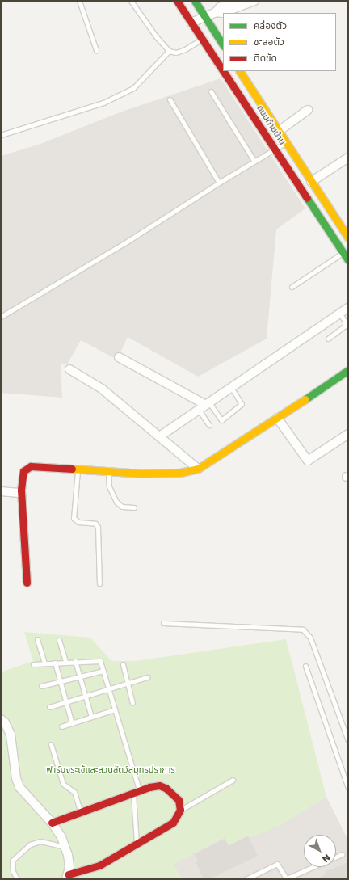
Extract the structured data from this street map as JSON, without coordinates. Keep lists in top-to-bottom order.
{
  "streets": {
    "street": ["ถนนท้ายบ้าน"]
  },
  "parks": ["ฟาร์มจระเข้และสวนสัตว์สมุทรปราการ"],
  "legend": ["คล่องตัว", "ชะลอตัว", "ติดขัด"],
  "north": "bottom right"
}
